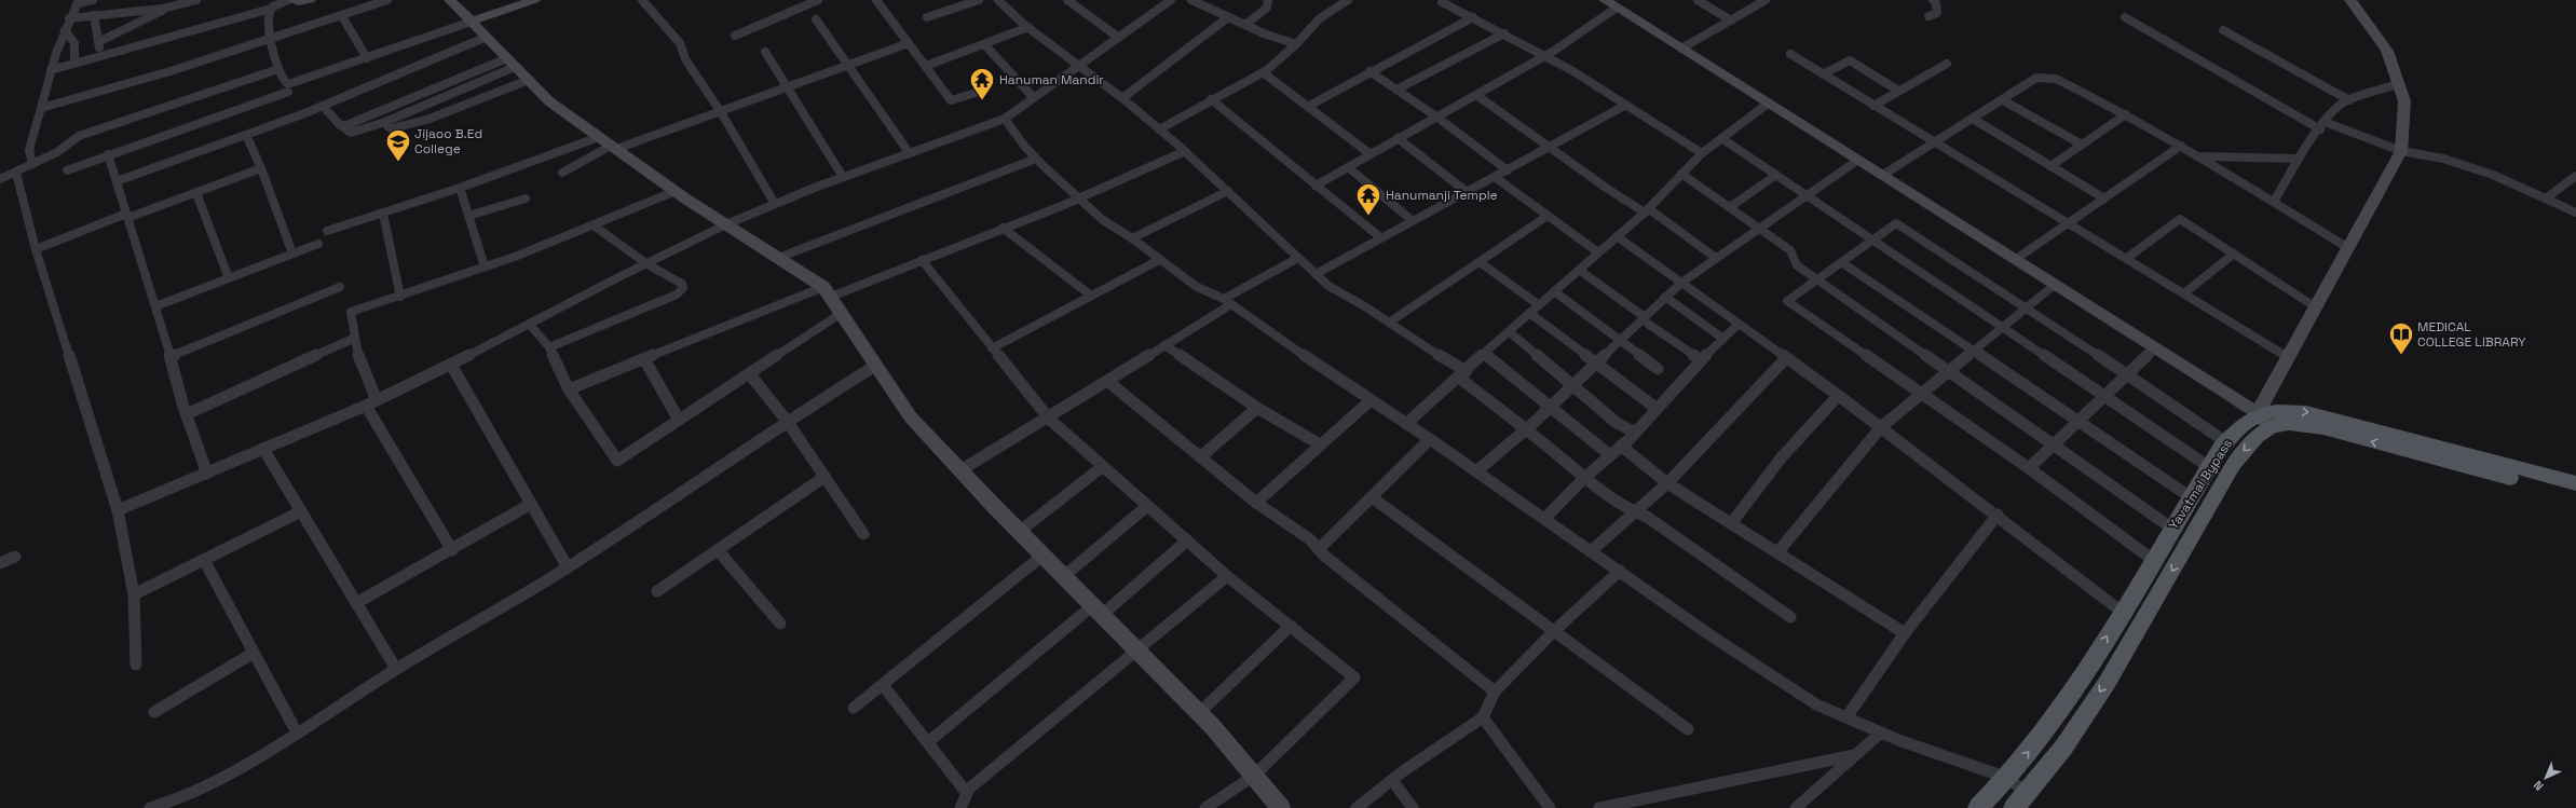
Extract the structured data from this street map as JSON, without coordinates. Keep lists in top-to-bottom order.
{
  "streets": {
    "main road": ["Yavatmal Bypass"]
  },
  "places": {
    "temple": ["Hanuman Mandir", "Hanumanji Temple"],
    "school or university": ["Jijaoo B.Ed College"],
    "library": ["MEDICAL COLLEGE LIBRARY"]
  },
  "north": "bottom left"
}
